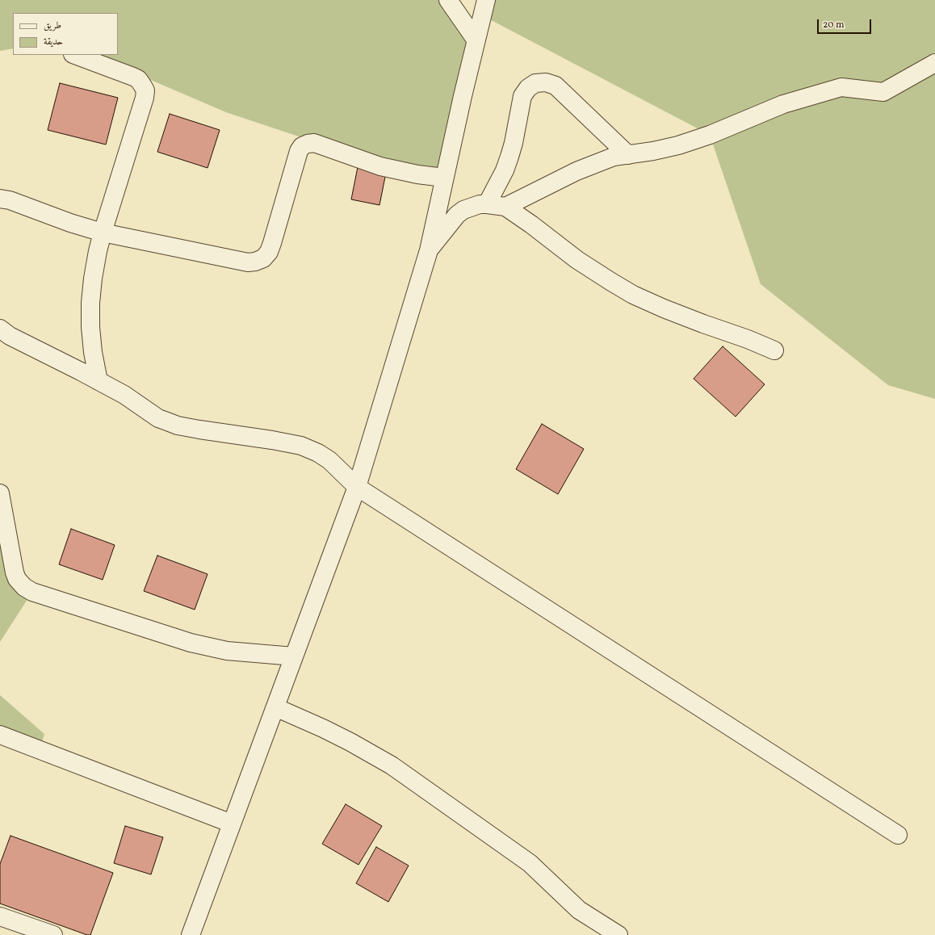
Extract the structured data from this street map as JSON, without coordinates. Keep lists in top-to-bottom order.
{
  "legend": ["طريق", "حديقة"],
  "scale_bar": "20 m"
}
